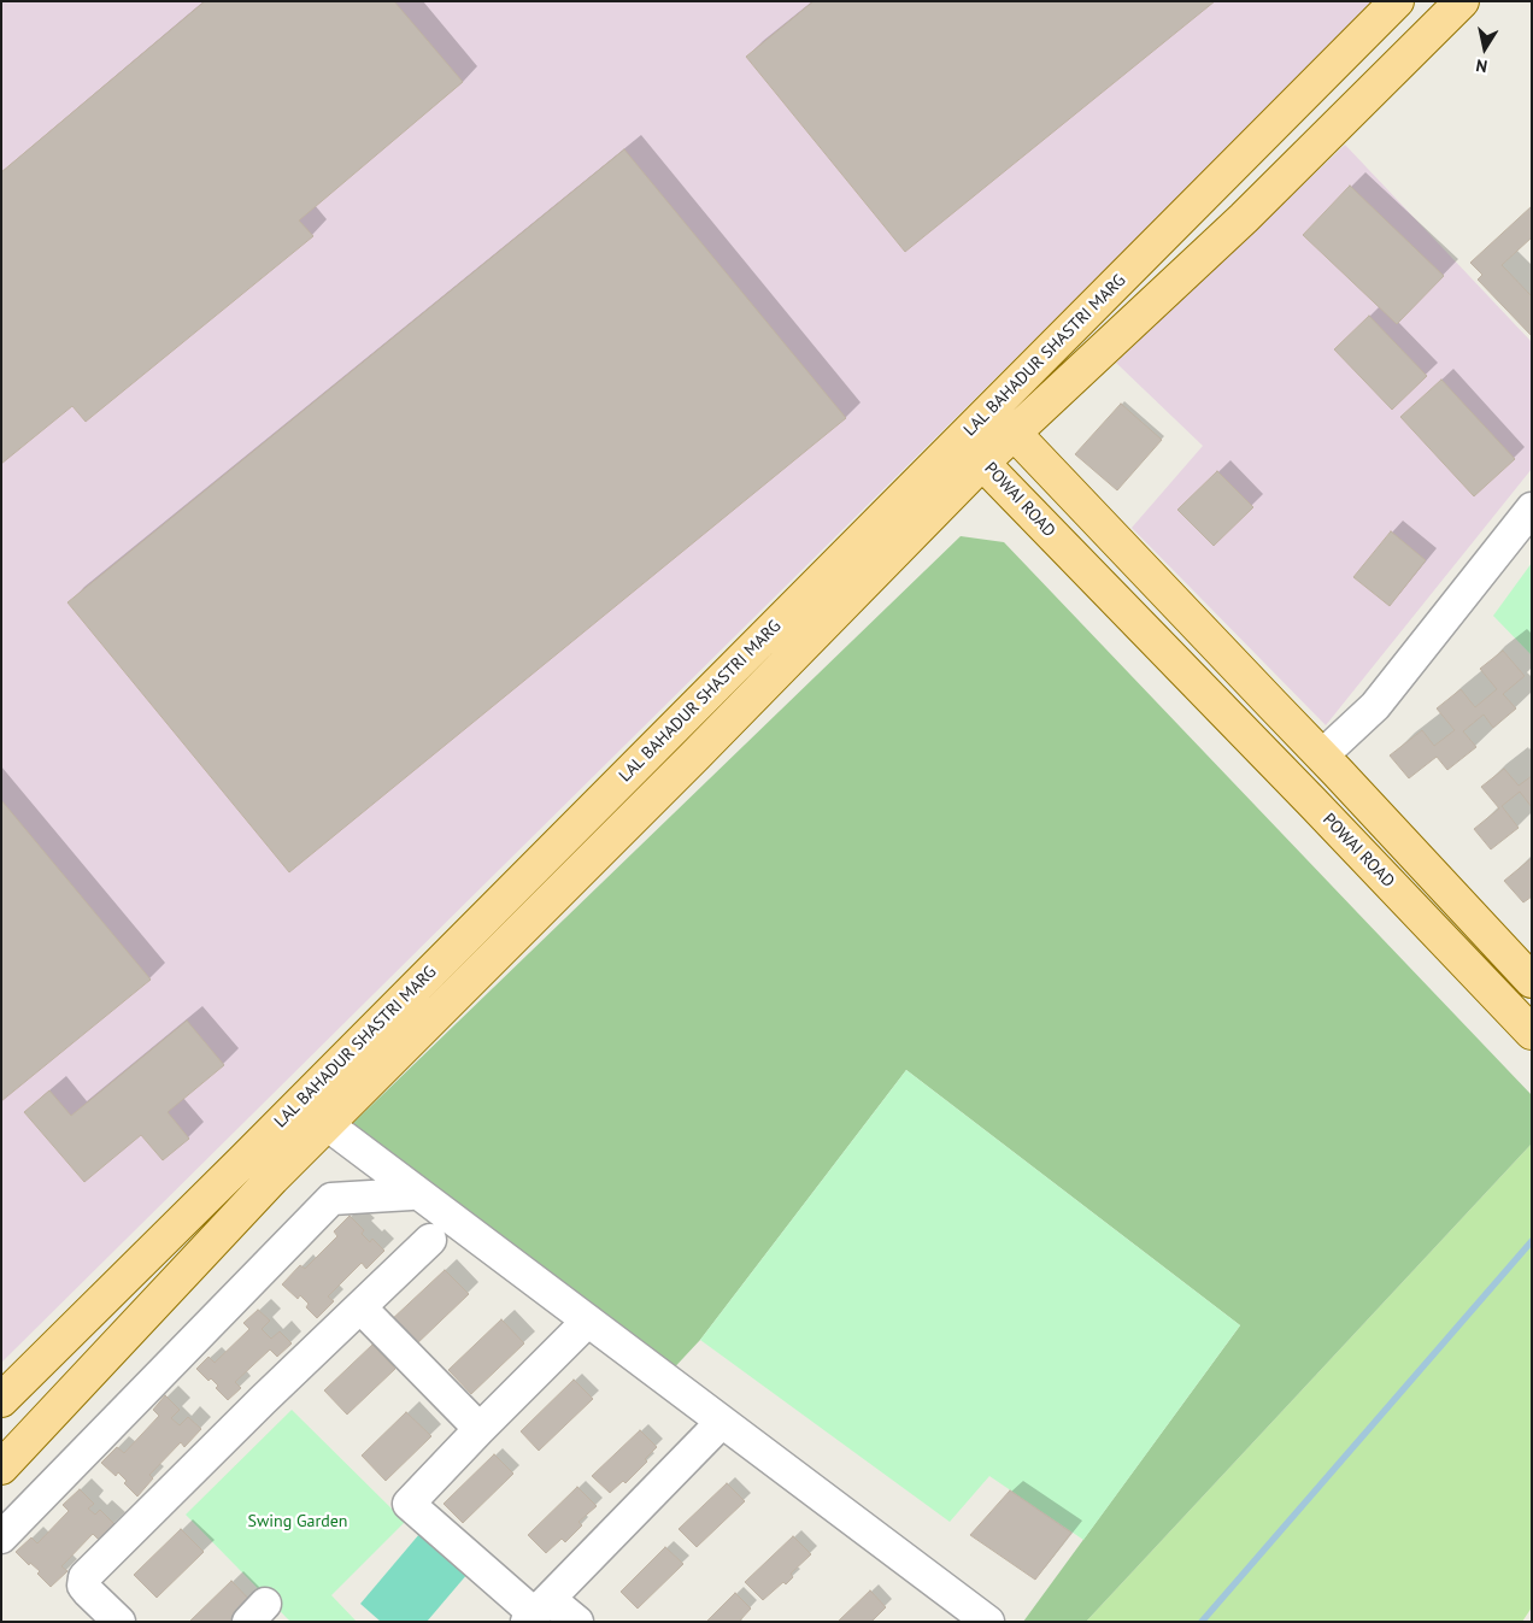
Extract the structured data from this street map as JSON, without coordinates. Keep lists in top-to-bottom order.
{
  "streets": {
    "main road": ["LAL BAHADUR SHASTRI MARG", "POWAI ROAD"]
  },
  "crossings": [
    ["LAL BAHADUR SHASTRI MARG", "POWAI ROAD"]
  ],
  "parks": ["Swing Garden"],
  "north": "bottom"
}
